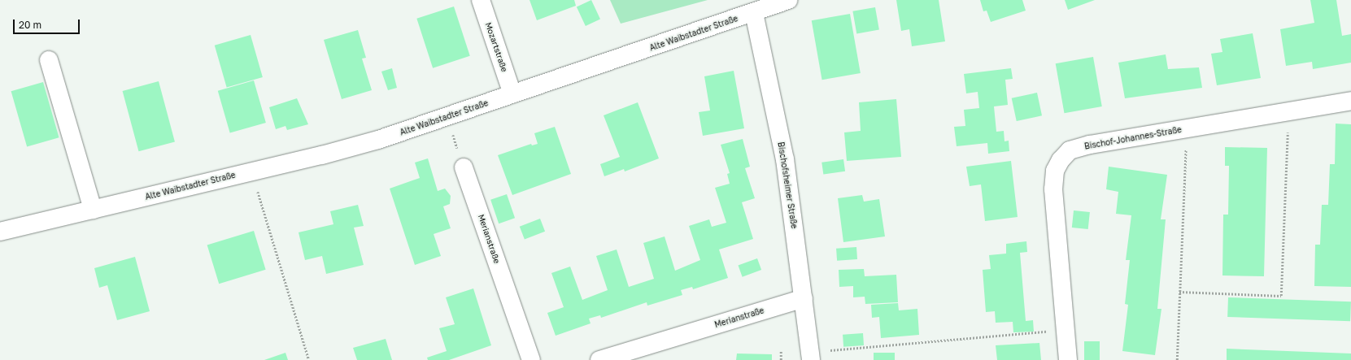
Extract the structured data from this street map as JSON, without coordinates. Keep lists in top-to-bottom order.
{
  "streets": {
    "street": [
      "Alte Waibstadter Straße",
      "Mozartstraße",
      "Bischof-Johannes-Straße",
      "Bischofsheimer Straße",
      "Merianstraße"
    ]
  },
  "crossings": [
    ["Alte Waibstadter Straße", "Mozartstraße"],
    ["Alte Waibstadter Straße", "Bischofsheimer Straße"],
    ["Bischofsheimer Straße", "Merianstraße"]
  ],
  "scale_bar": "20 m"
}
